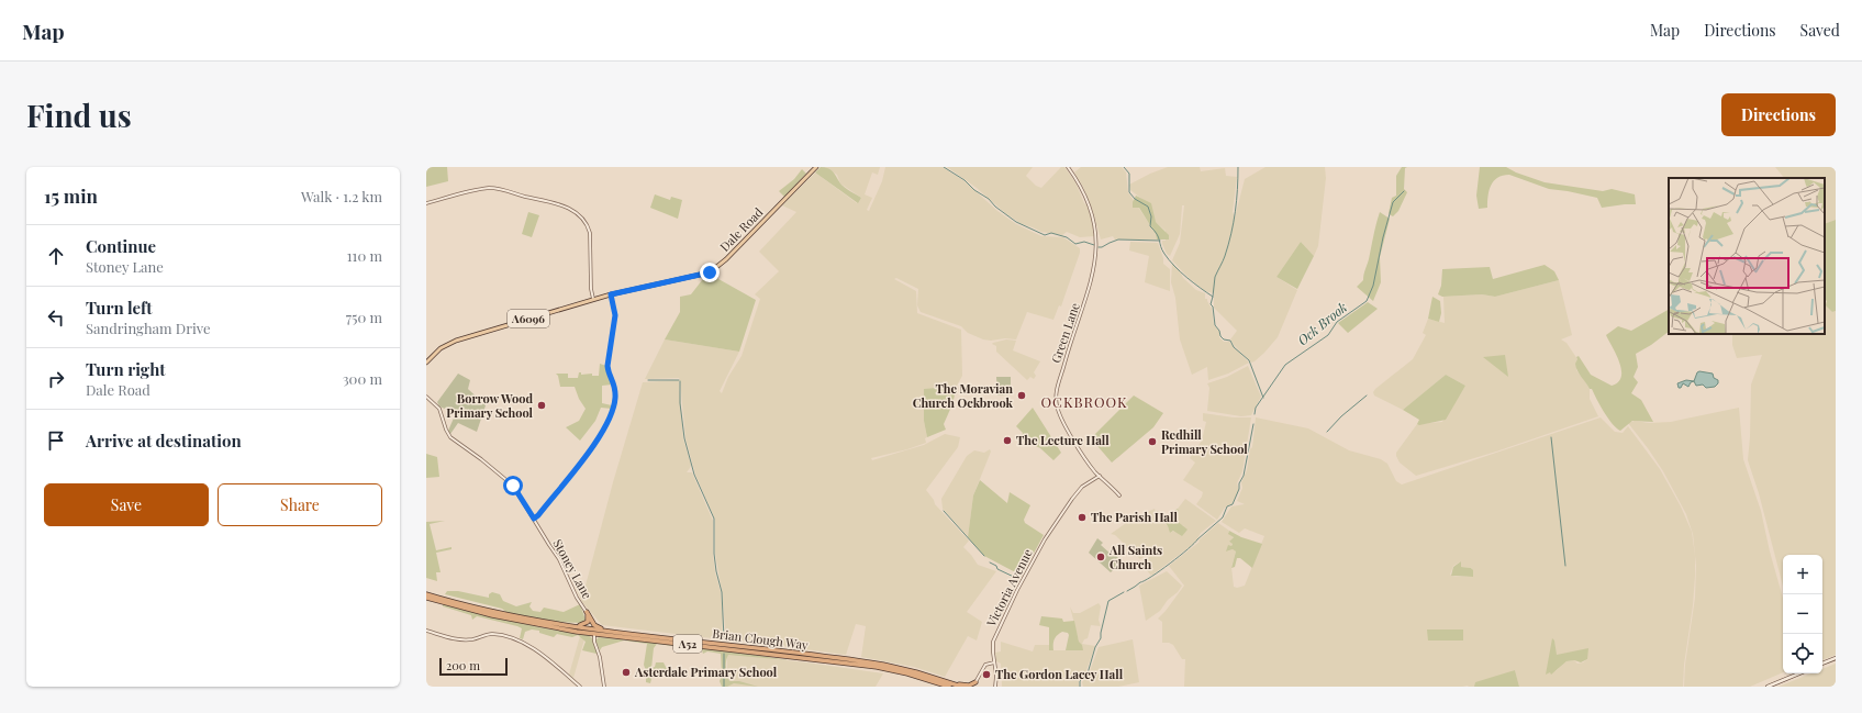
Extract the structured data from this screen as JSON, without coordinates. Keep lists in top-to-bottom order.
{
  "streets": {
    "highway": ["Brian Clough Way", "A52"],
    "main road": ["Dale Road", "A6096"],
    "street": ["Green Lane", "Stoney Lane", "Victoria Avenue"]
  },
  "crossings": [
    ["Green Lane", "Victoria Avenue"]
  ],
  "districts": ["OCKBROOK"],
  "water": ["Ock Brook"],
  "places": [
    "The Moravian Church Ockbrook",
    "Borrow Wood Primary School",
    "The Lecture Hall",
    "Redhill Primary School",
    "The Parish Hall",
    "All Saints Church",
    "Asterdale Primary School",
    "The Gordon Lacey Hall"
  ],
  "scale_bar": "200 m",
  "page": {
    "header": "Map",
    "nav": ["Map", "Directions", "Saved"],
    "buttons": [
      "Directions",
      ["Save", "Share"]
    ],
    "title": "Find us",
    "heading": ["15 min", "Walk · 1.2 km"],
    "list": [
      ["Continue", "Stoney Lane", "110 m"],
      ["Turn left", "Sandringham Drive", "750 m"],
      ["Turn right", "Dale Road", "300 m"],
      "Arrive at destination"
    ],
    "map_buttons": ["+", "−"],
    "scale": "200 m"
  }
}
